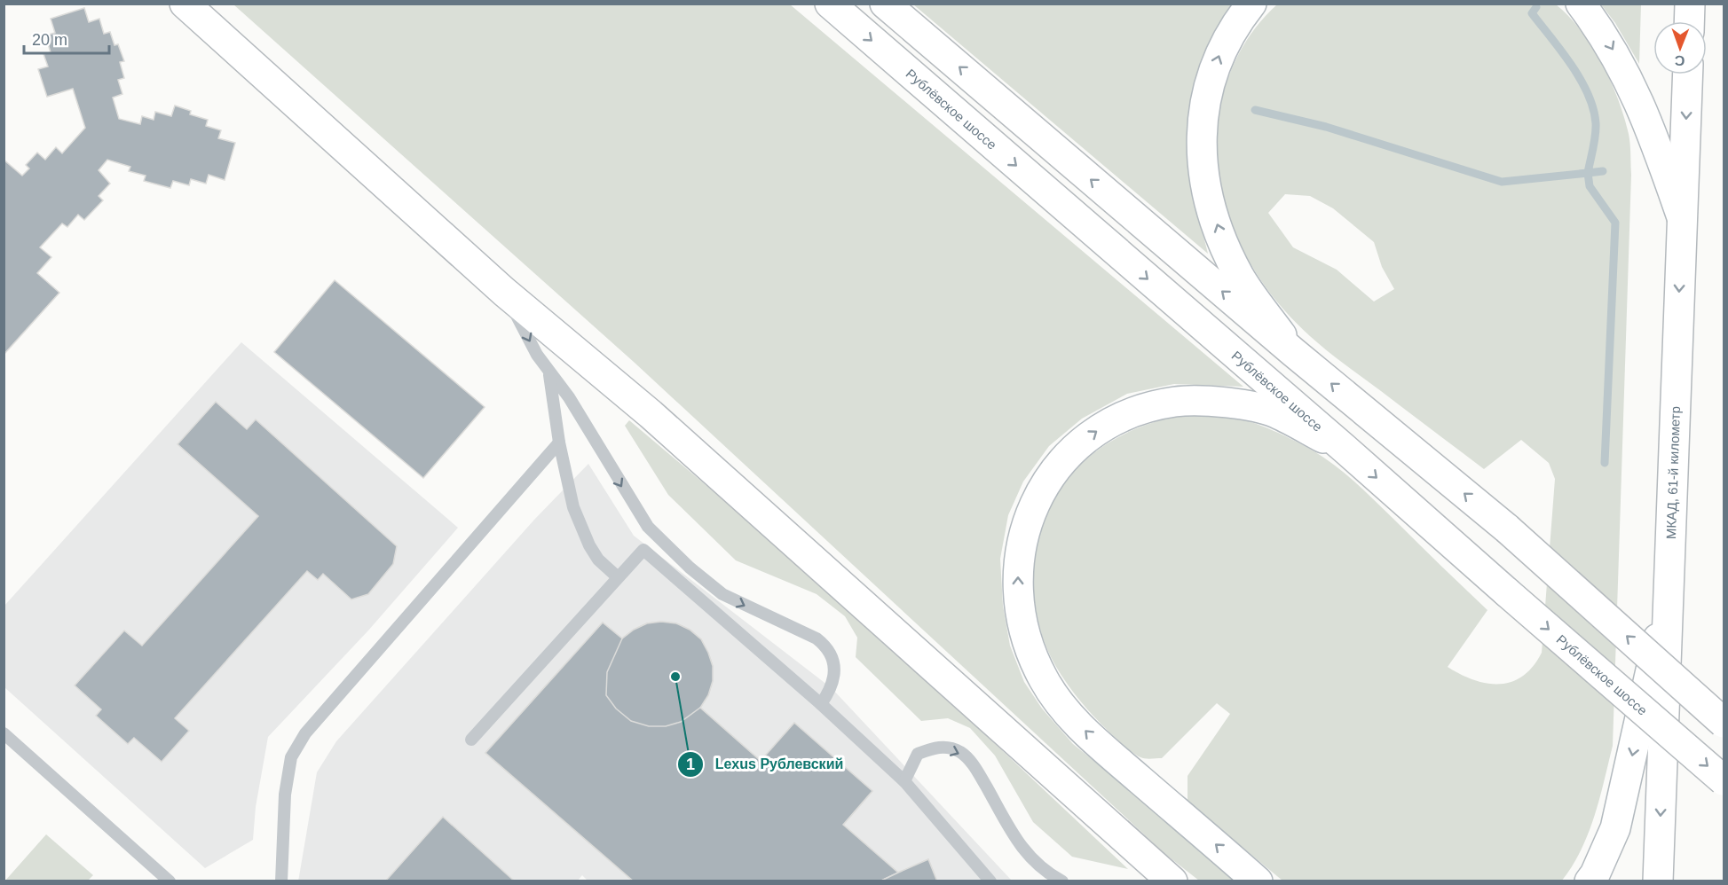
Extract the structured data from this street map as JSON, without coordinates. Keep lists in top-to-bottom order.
{
  "streets": {
    "main road": ["Рублёвское шоссе", "МКАД, 61-й километр"]
  },
  "places": ["Lexus Рублевский"],
  "scale_bar": "20 m",
  "north": "bottom"
}
